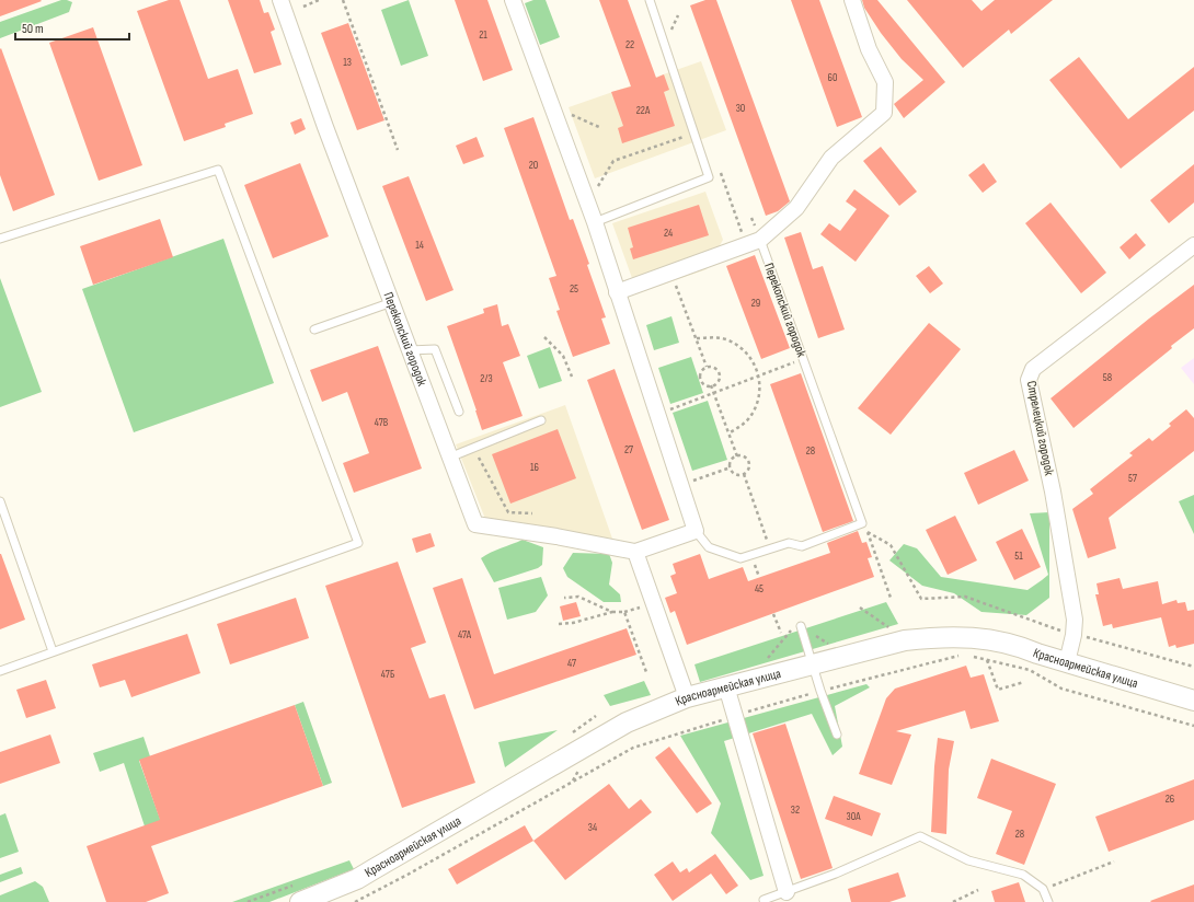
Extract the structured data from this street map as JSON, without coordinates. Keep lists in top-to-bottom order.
{
  "streets": {
    "street": ["Перекопский городок", "Стрелецкий городок", "Красноармейская улица"]
  },
  "crossings": [
    ["Стрелецкий городок", "Красноармейская улица"]
  ],
  "house_numbers": [
    "21",
    "22",
    "13",
    "60",
    "30",
    "22А",
    "20",
    "24",
    "14",
    "25",
    "29",
    "58",
    "2/3",
    "47В",
    "27",
    "28",
    "16",
    "57",
    "51",
    "45",
    "47А",
    "47",
    "47Б",
    "26",
    "32",
    "30А",
    "34",
    "28"
  ],
  "scale_bar": "50 m"
}
